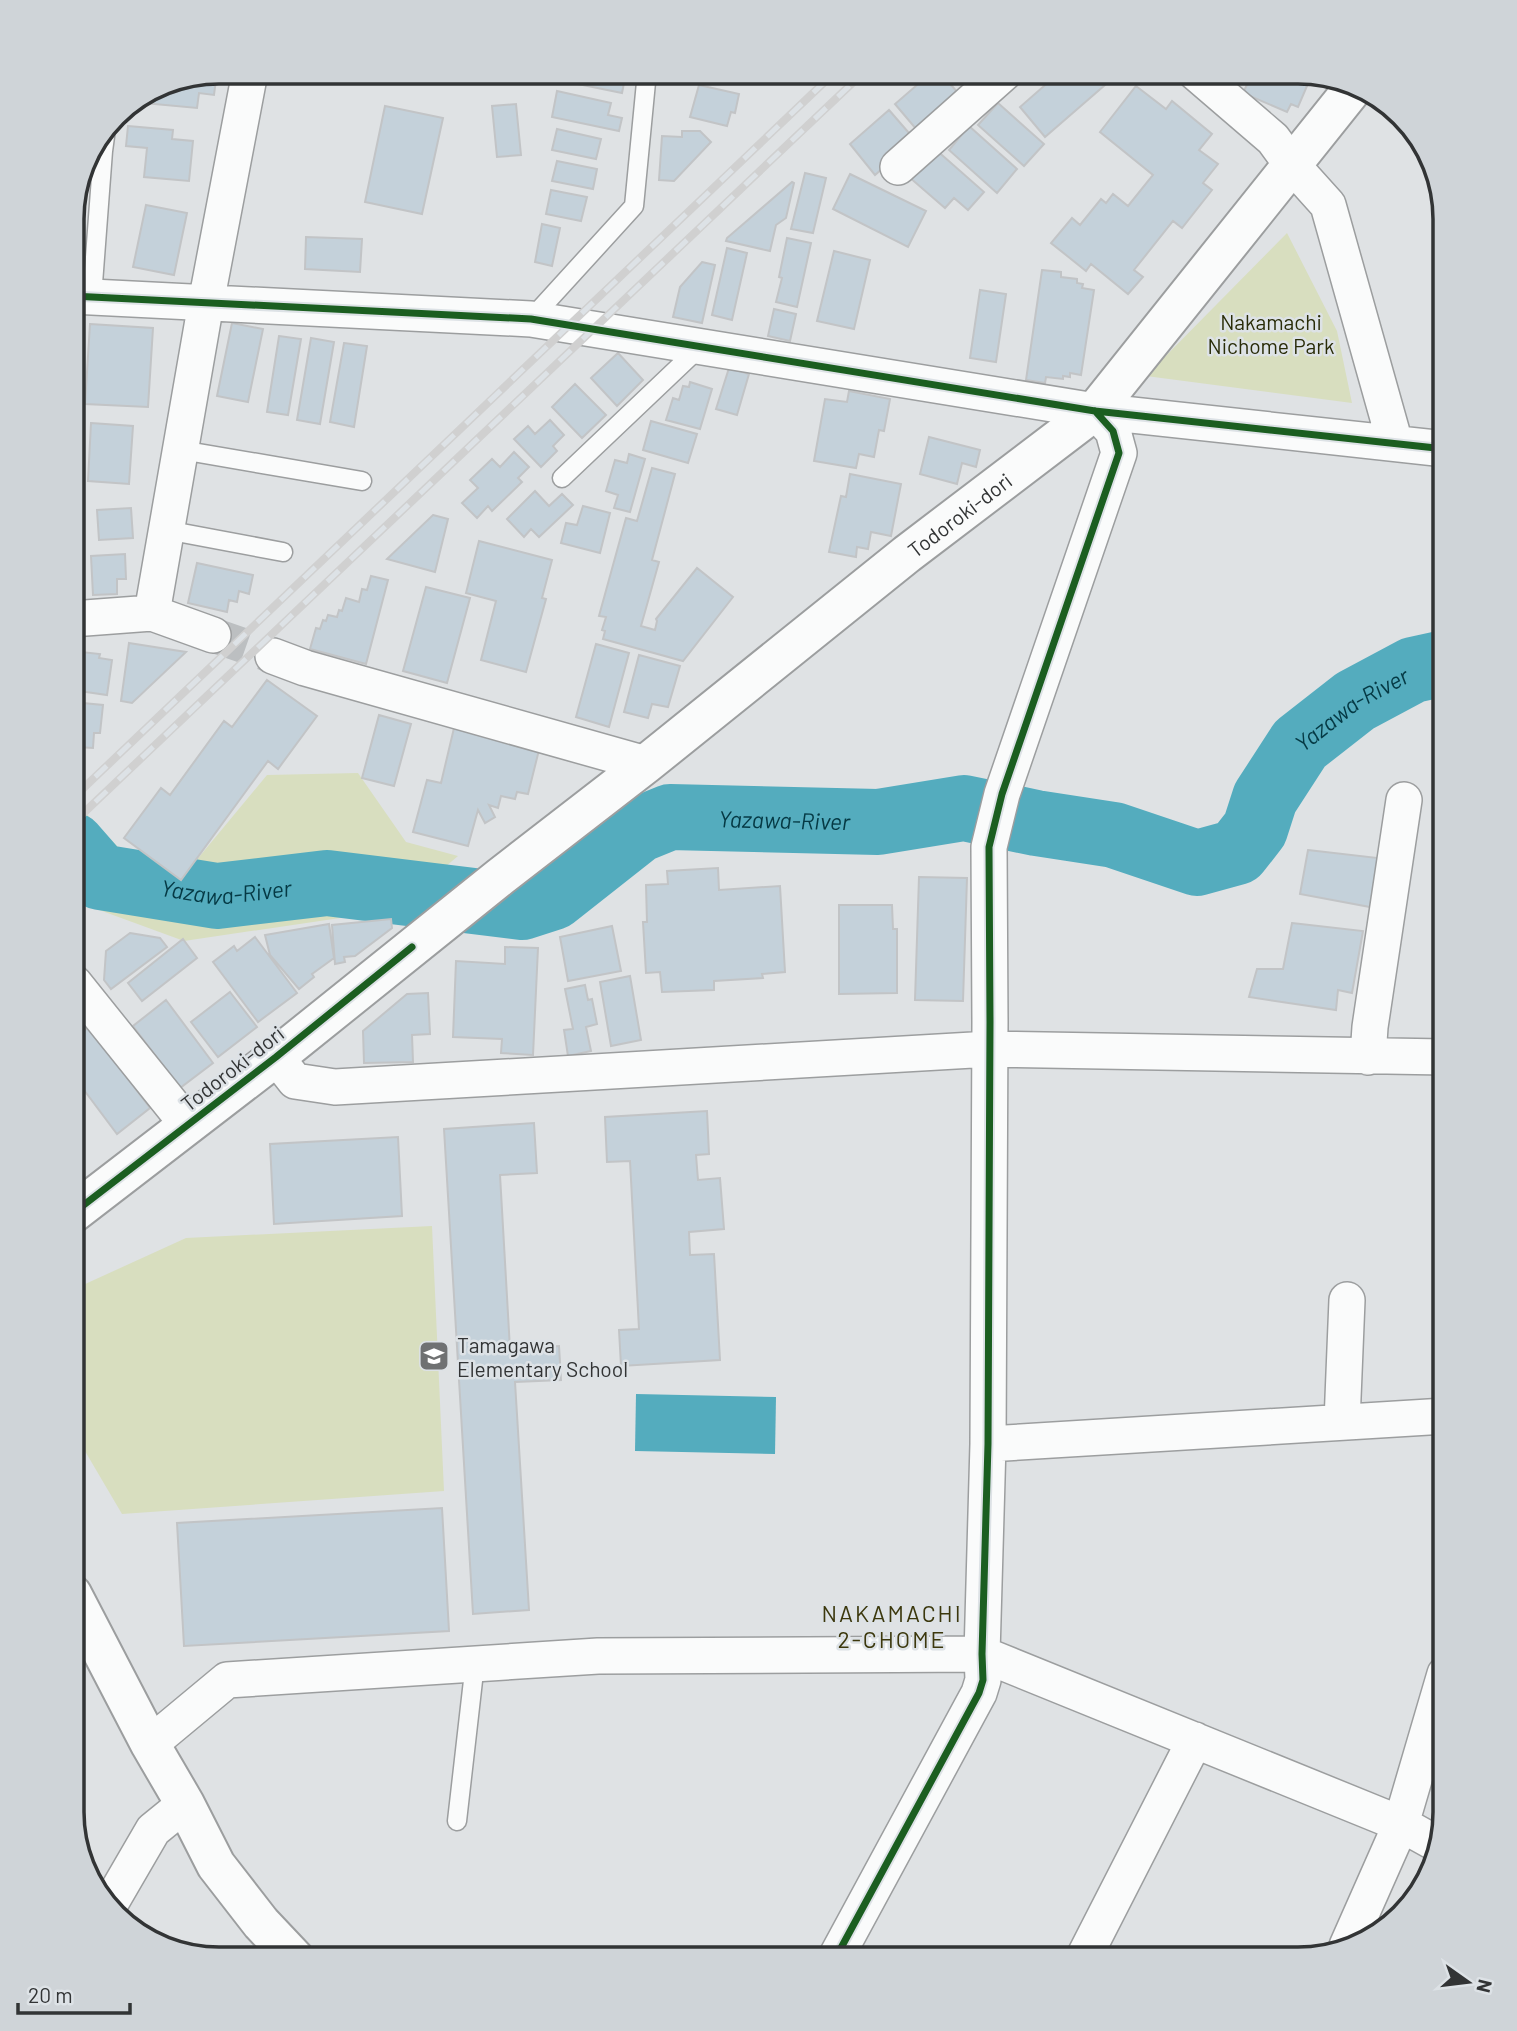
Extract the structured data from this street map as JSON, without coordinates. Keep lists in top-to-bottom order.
{
  "streets": {
    "street": ["Todoroki-dori"]
  },
  "districts": ["NAKAMACHI 2-CHOME"],
  "water": ["Yazawa-River"],
  "parks": ["Nakamachi Nichome Park"],
  "places": {
    "school or university": ["Tamagawa Elementary School"]
  },
  "scale_bar": "20 m",
  "north": "right"
}
